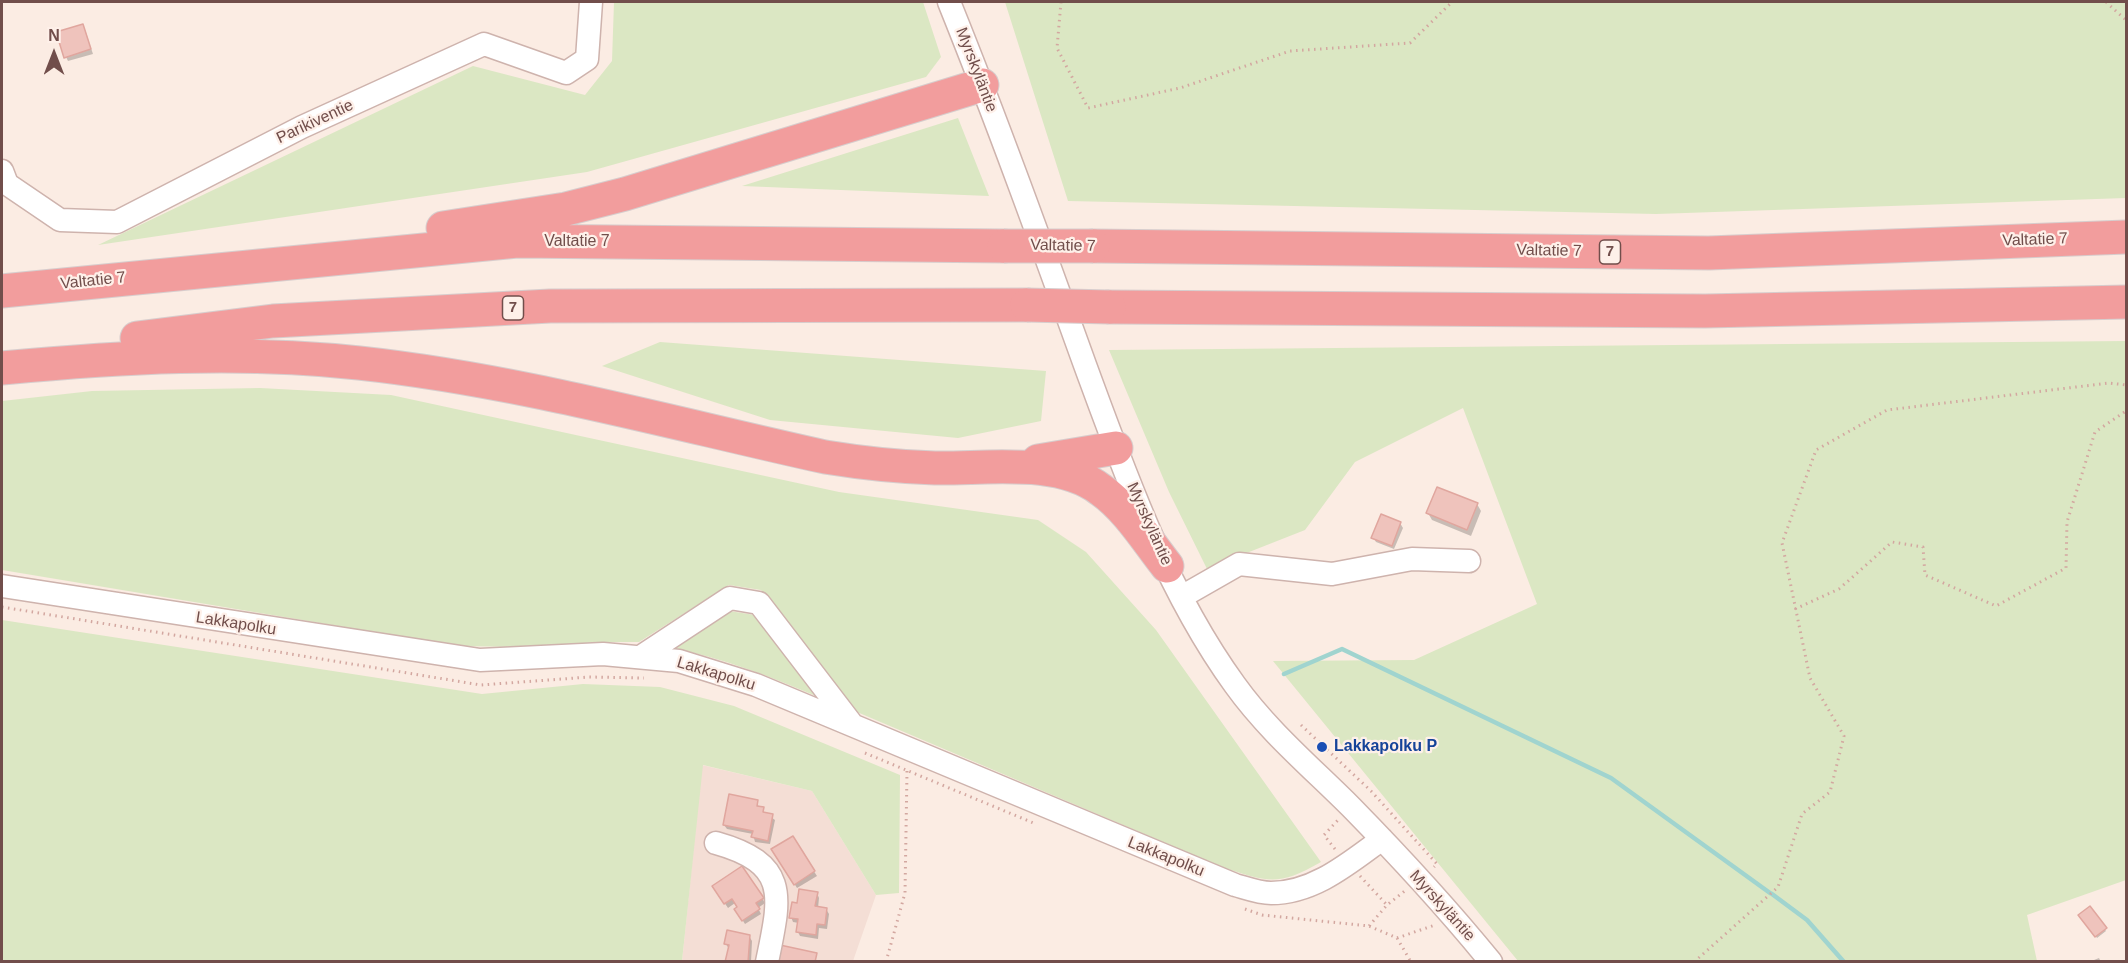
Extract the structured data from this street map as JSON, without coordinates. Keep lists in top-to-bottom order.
{
  "streets": {
    "highway": ["Valtatie 7", "7"],
    "street": ["Myrskyläntie", "Parikiventie", "Lakkapolku"]
  },
  "crossings": [
    ["Myrskyläntie", "Lakkapolku"]
  ],
  "places": ["Lakkapolku P"],
  "north": "top"
}
